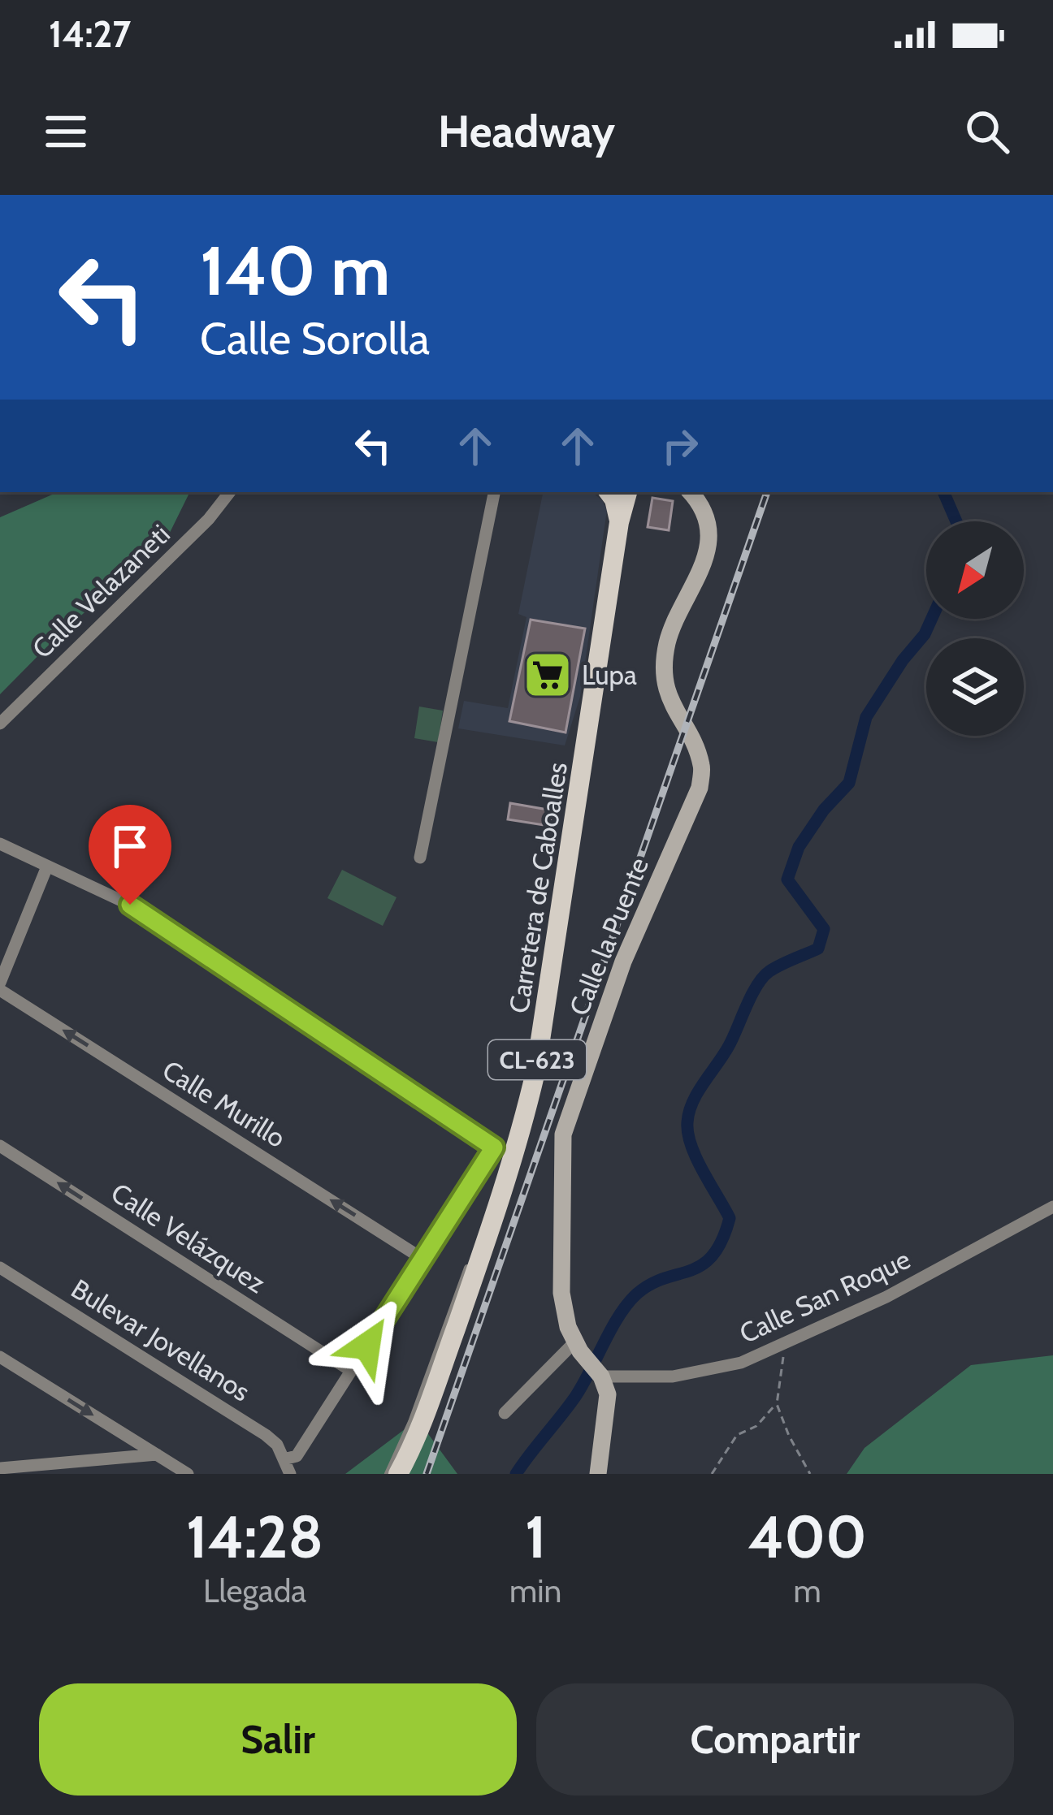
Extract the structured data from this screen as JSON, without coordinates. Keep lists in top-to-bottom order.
{
  "streets": {
    "main road": ["Carretera de Caboalles", "CL-623"],
    "street": [
      "Calle Velazaneti",
      "Calle la Puente",
      "Calle Murillo",
      "Calle Velázquez",
      "Calle San Roque",
      "Bulevar Jovellanos"
    ]
  },
  "crossings": [
    ["Calle la Puente", "Calle San Roque"]
  ],
  "one_way": ["Calle Murillo", "Calle Velázquez"],
  "places": {
    "supermarket": ["Lupa"]
  },
  "north": "bottom left",
  "page": {
    "status": "14:27",
    "header": "Headway",
    "turn": ["140 m", "Calle Sorolla"],
    "eta": [
      "14:28",
      "Llegada",
      "1",
      "min",
      "400",
      "m"
    ],
    "buttons": ["Salir", "Compartir"]
  }
}
